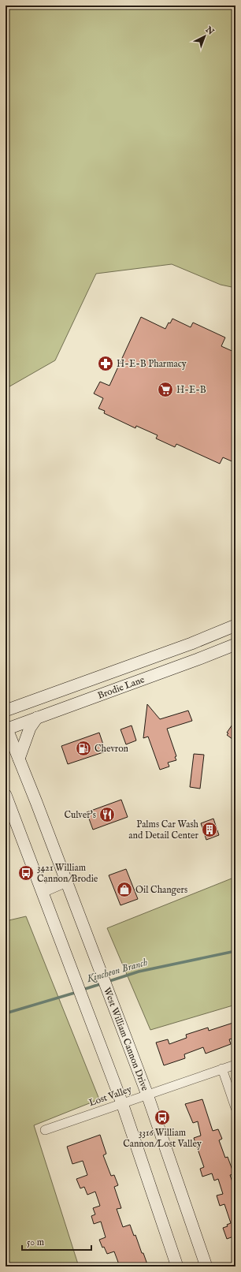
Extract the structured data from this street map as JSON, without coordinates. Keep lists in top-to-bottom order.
{
  "streets": {
    "main road": ["Brodie Lane", "West William Cannon Drive"],
    "street": ["Lost Valley"]
  },
  "crossings": [
    ["Brodie Lane", "West William Cannon Drive"],
    ["West William Cannon Drive", "Lost Valley"]
  ],
  "water": ["Kincheon Branch"],
  "places": {
    "pharmacy": ["H-E-B Pharmacy"],
    "supermarket": ["H-E-B"],
    "fuel station": ["Chevron"],
    "restaurant": ["Culver's"],
    "building": ["Palms Car Wash and Detail Center"],
    "bus stop": ["3421 William Cannon/Brodie", "3316 William Cannon/Lost Valley"],
    "shop": ["Oil Changers"]
  },
  "scale_bar": "50 m",
  "north": "top right"
}
